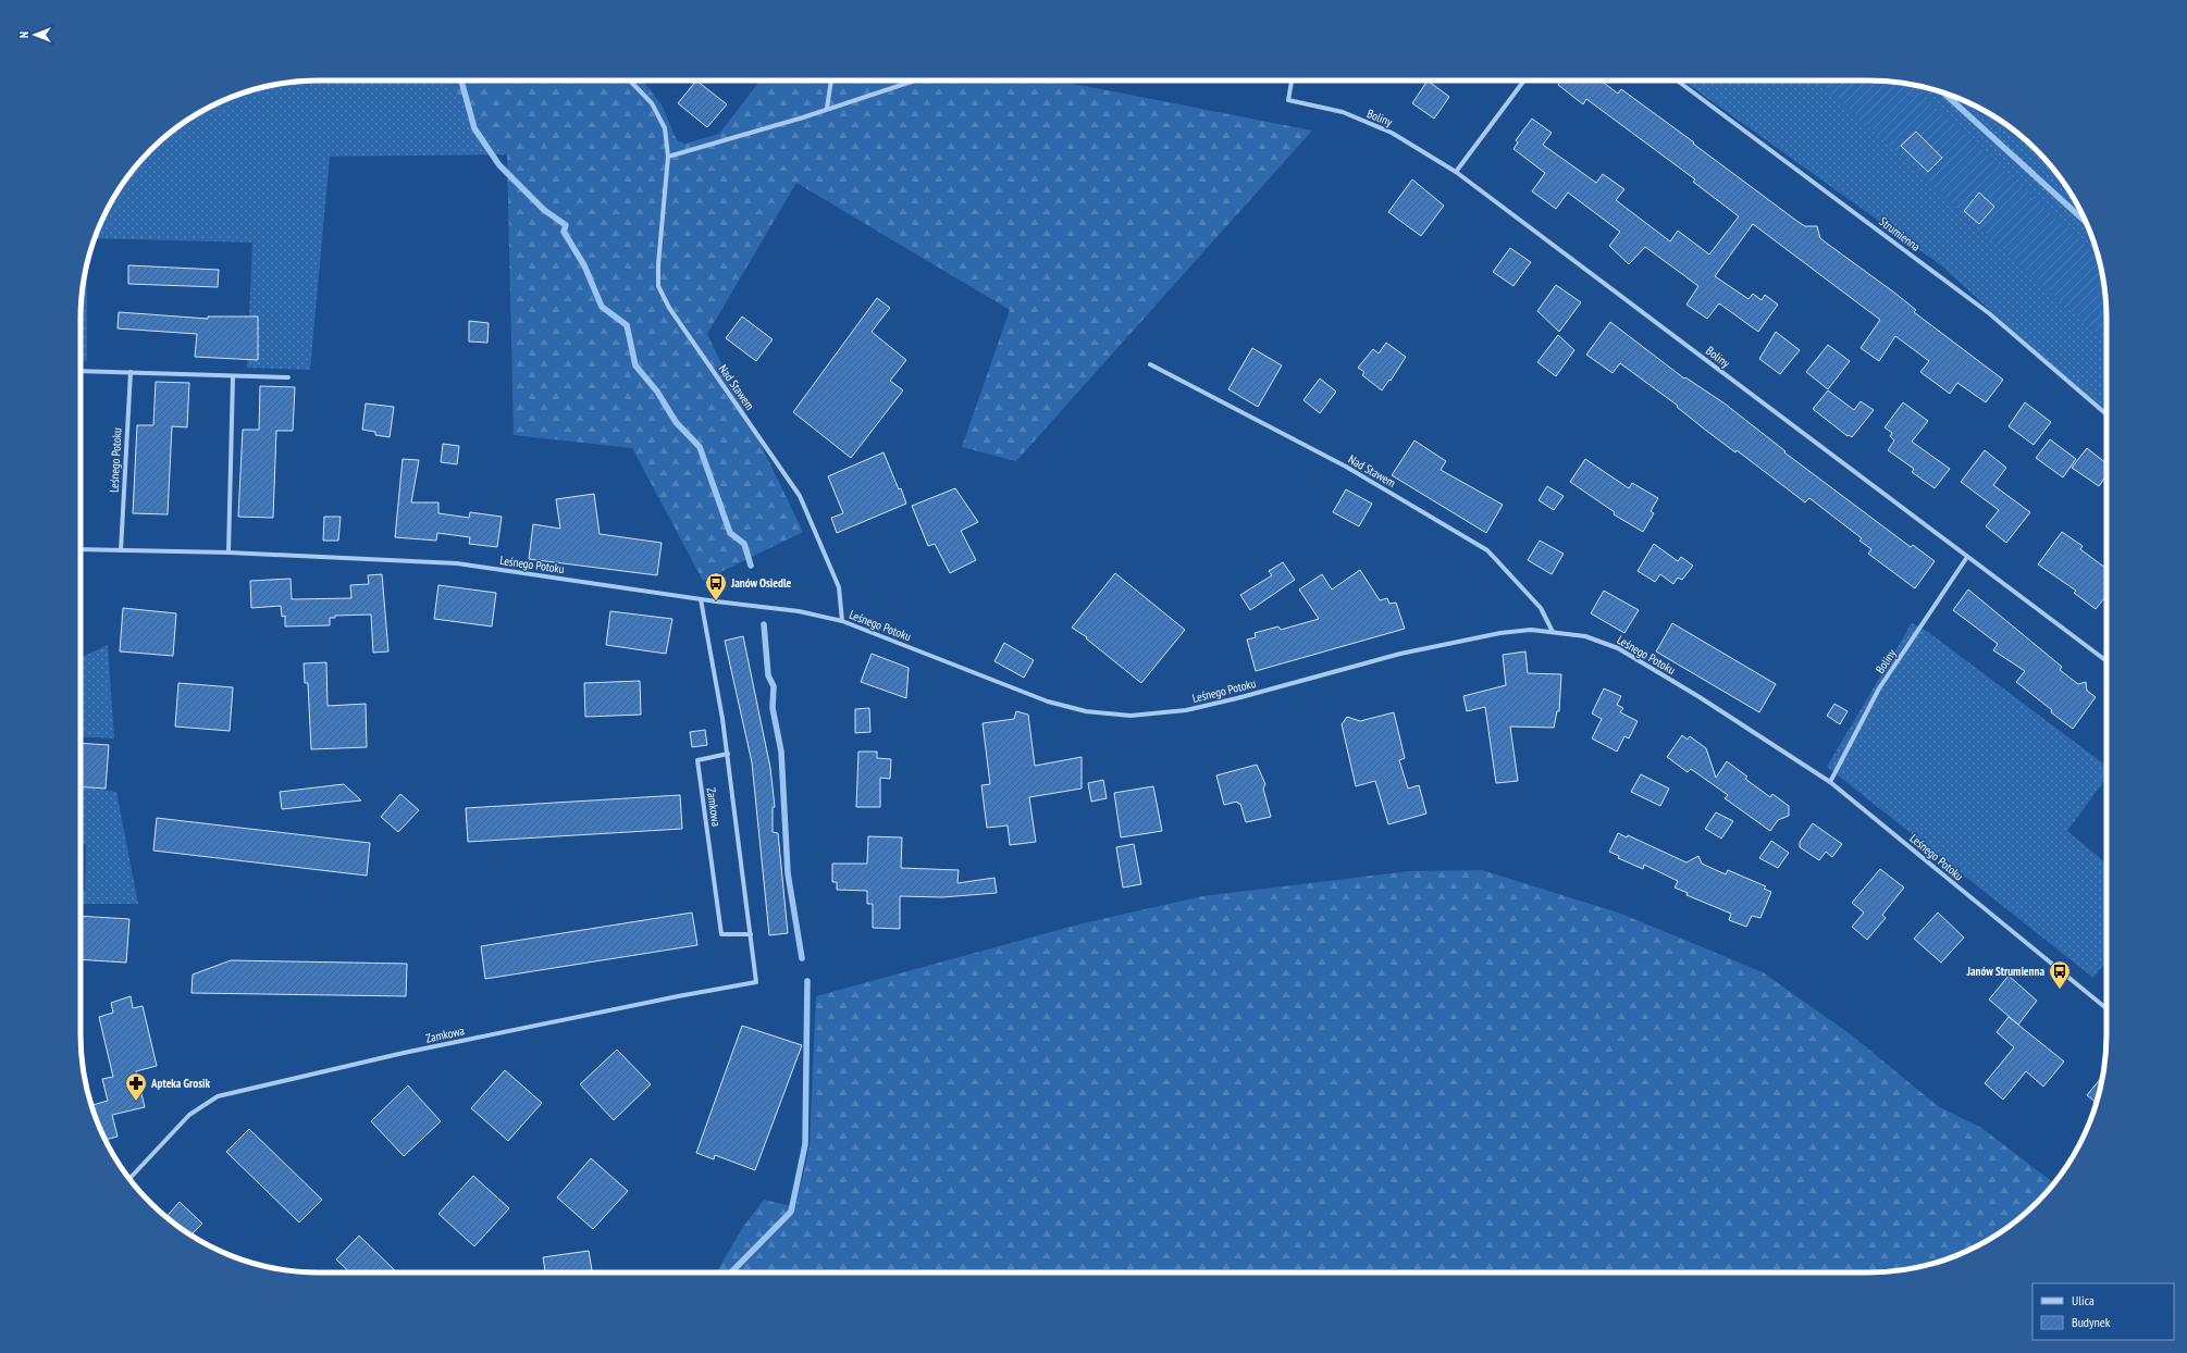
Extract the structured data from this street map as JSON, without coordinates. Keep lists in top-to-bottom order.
{
  "streets": {
    "street": [
      "Boliny",
      "Strumienna",
      "Nad Stawem",
      "Leśnego Potoku",
      "Zamkowa"
    ]
  },
  "crossings": [
    ["Boliny", "Leśnego Potoku"],
    ["Nad Stawem", "Leśnego Potoku"],
    ["Leśnego Potoku", "Zamkowa"]
  ],
  "places": {
    "bus stop": ["Janów Osiedle", "Janów Strumienna"],
    "pharmacy": ["Apteka Grosik"]
  },
  "legend": ["Ulica", "Budynek"],
  "north": "left"
}
